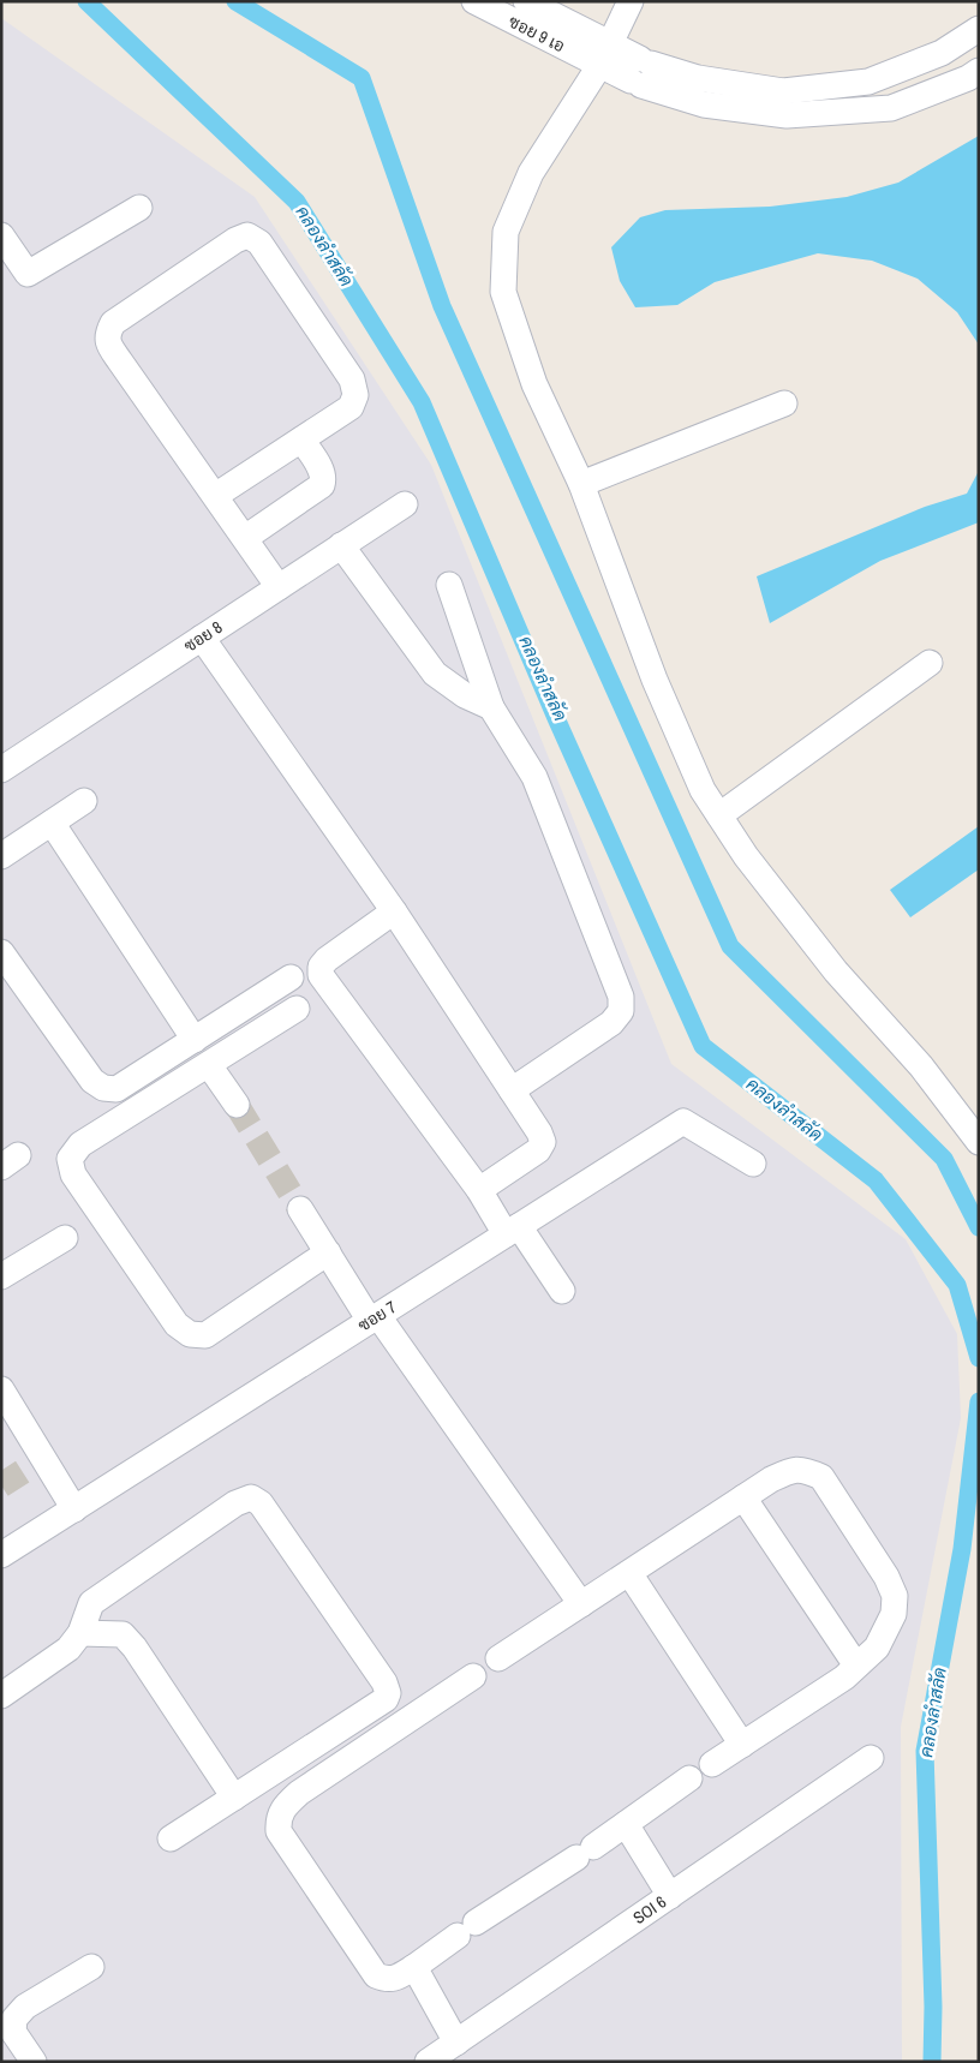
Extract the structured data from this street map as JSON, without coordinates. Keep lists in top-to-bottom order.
{
  "streets": {
    "street": [
      "ซอย 9 เอ",
      "ซอย 8",
      "ซอย 7",
      "SOI 6"
    ]
  },
  "water": ["คลองลำสลัด"]
}
